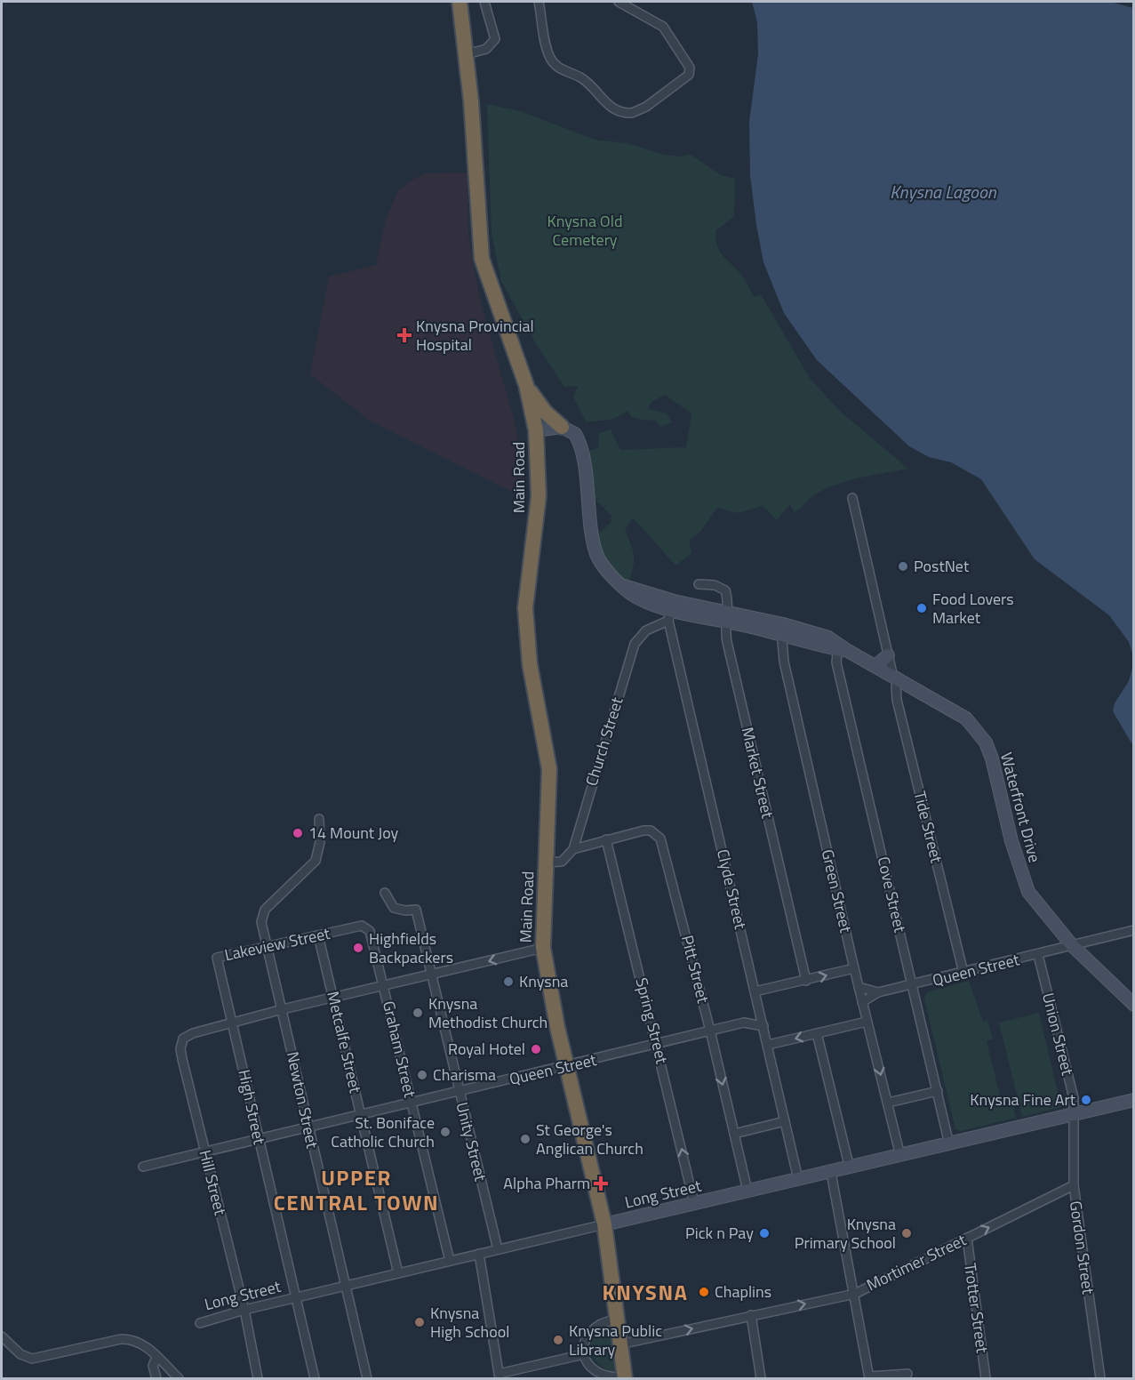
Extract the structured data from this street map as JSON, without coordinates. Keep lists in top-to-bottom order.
{
  "streets": {
    "highway": ["Main Road"],
    "street": [
      "Church Street",
      "Market Street",
      "Waterfront Drive",
      "Tide Street",
      "Clyde Street",
      "Green Street",
      "Cove Street",
      "Lakeview Street",
      "Pitt Street",
      "Queen Street",
      "Spring Street",
      "Union Street",
      "Metcalfe Street",
      "Graham Street",
      "Newton Street",
      "High Street",
      "Unity Street",
      "Hill Street",
      "Long Street",
      "Gordon Street",
      "Mortimer Street",
      "Trotter Street"
    ]
  },
  "crossings": [
    ["Main Road", "Queen Street"],
    ["Main Road", "Long Street"],
    ["Main Road", "Mortimer Street"],
    ["Church Street", "Waterfront Drive"],
    ["Church Street", "Clyde Street"],
    ["Church Street", "Pitt Street"],
    ["Market Street", "Waterfront Drive"],
    ["Waterfront Drive", "Tide Street"],
    ["Waterfront Drive", "Clyde Street"],
    ["Waterfront Drive", "Green Street"],
    ["Waterfront Drive", "Cove Street"],
    ["Waterfront Drive", "Queen Street"],
    ["Tide Street", "Queen Street"],
    ["Clyde Street", "Queen Street"],
    ["Clyde Street", "Long Street"],
    ["Green Street", "Queen Street"],
    ["Green Street", "Long Street"],
    ["Cove Street", "Queen Street"],
    ["Cove Street", "Long Street"],
    ["Lakeview Street", "Metcalfe Street"],
    ["Lakeview Street", "Graham Street"],
    ["Lakeview Street", "Newton Street"],
    ["Lakeview Street", "High Street"],
    ["Lakeview Street", "Hill Street"],
    ["Pitt Street", "Queen Street"],
    ["Pitt Street", "Spring Street"],
    ["Pitt Street", "Long Street"],
    ["Queen Street", "Spring Street"],
    ["Queen Street", "Union Street"],
    ["Queen Street", "Metcalfe Street"],
    ["Queen Street", "Graham Street"],
    ["Queen Street", "Newton Street"],
    ["Queen Street", "High Street"],
    ["Queen Street", "Unity Street"],
    ["Queen Street", "Hill Street"],
    ["Spring Street", "Long Street"],
    ["Union Street", "Long Street"],
    ["Union Street", "Gordon Street"],
    ["Metcalfe Street", "Long Street"],
    ["Graham Street", "Long Street"],
    ["Newton Street", "Long Street"],
    ["High Street", "Hill Street"],
    ["High Street", "Long Street"],
    ["Unity Street", "Long Street"],
    ["Hill Street", "Long Street"],
    ["Long Street", "Gordon Street"],
    ["Gordon Street", "Mortimer Street"],
    ["Mortimer Street", "Trotter Street"]
  ],
  "one_way": ["Spring Street", "Mortimer Street"],
  "districts": ["UPPER CENTRAL TOWN", "KNYSNA"],
  "water": ["Knysna Lagoon"],
  "parks": ["Knysna Old Cemetery"],
  "places": {
    "health": ["Knysna Provincial Hospital", "Alpha Pharm"],
    "other": [
      "PostNet",
      "Food Lovers Market",
      "14 Mount Joy",
      "Highfields Backpackers",
      "Knysna",
      "Knysna Methodist Church",
      "Royal Hotel",
      "Charisma",
      "Knysna Fine Art",
      "St. Boniface Catholic Church",
      "St George's Anglican Church",
      "Pick n Pay",
      "Knysna Primary School",
      "Chaplins",
      "Knysna High School",
      "Knysna Public Library"
    ]
  }
}
